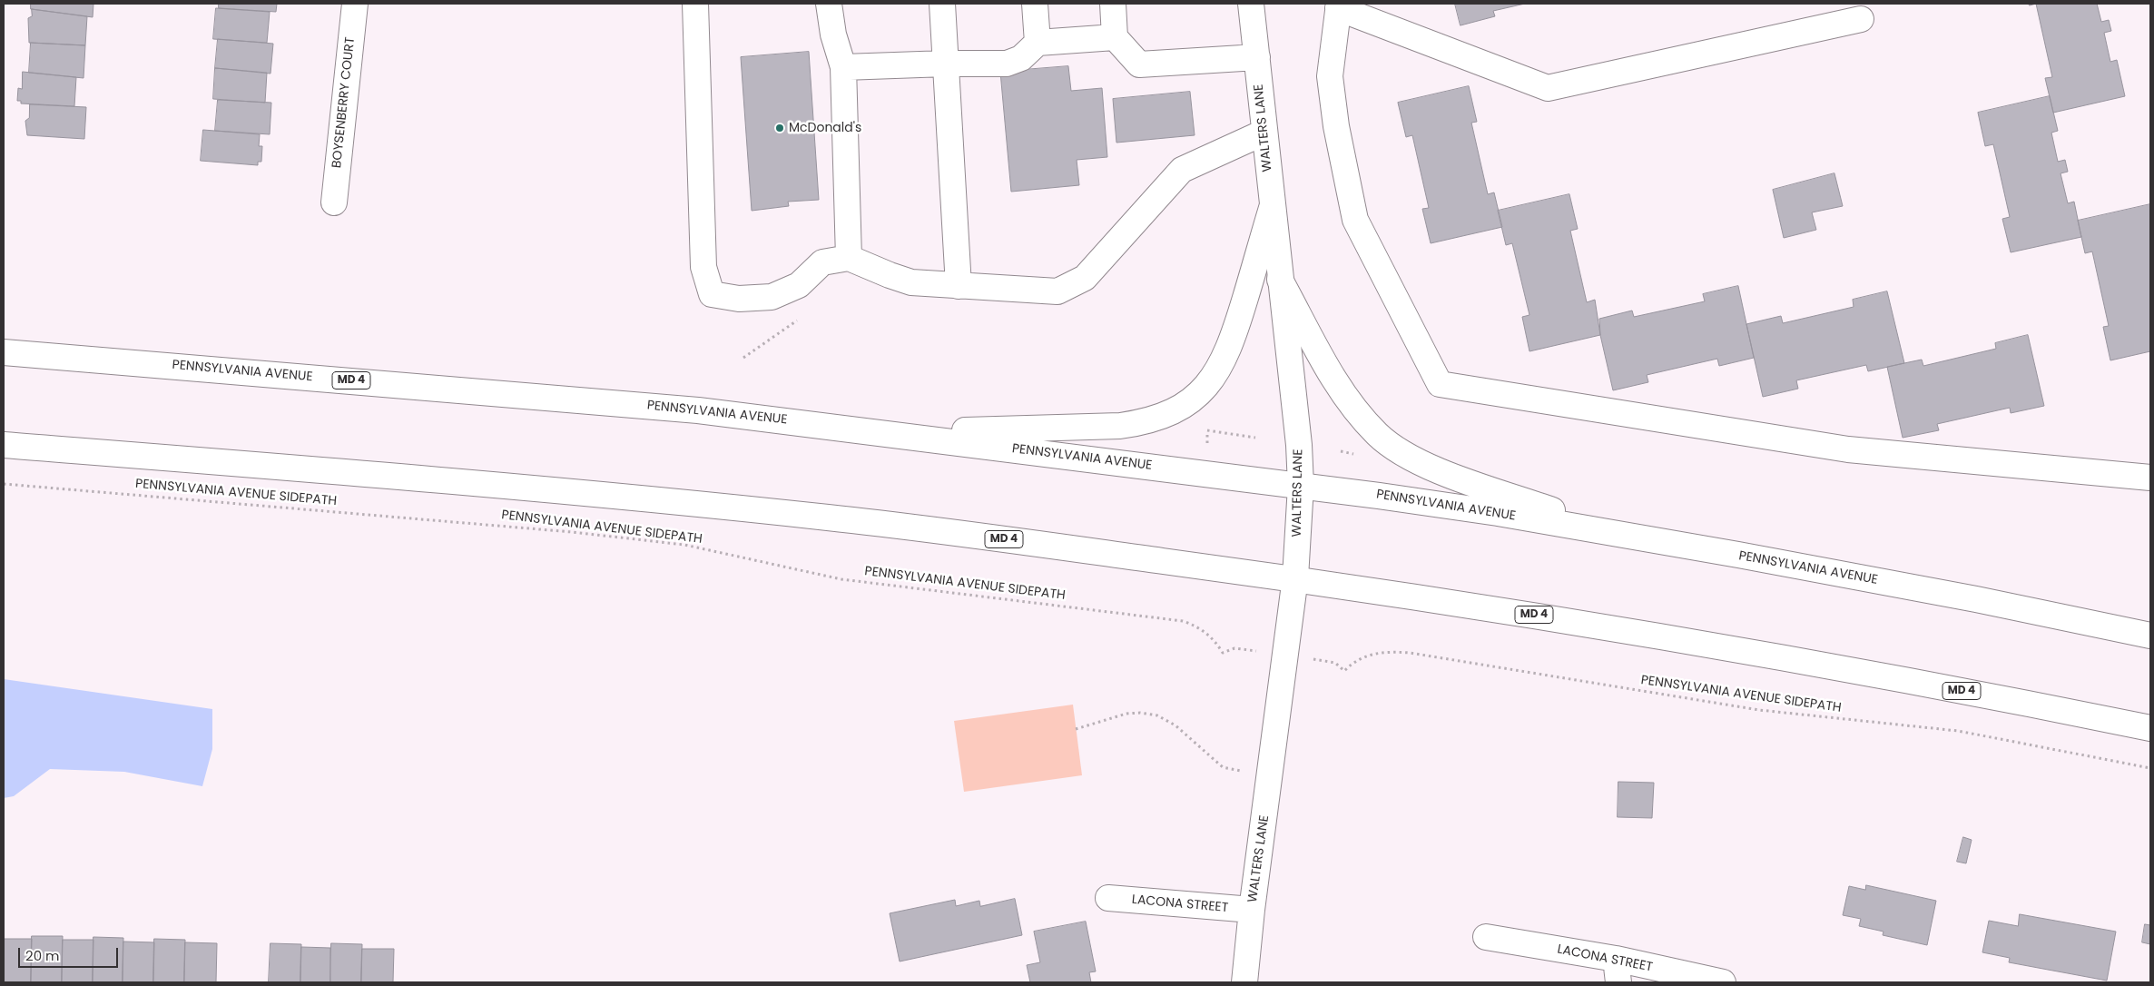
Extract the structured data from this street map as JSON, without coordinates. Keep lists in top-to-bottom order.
{
  "streets": {
    "main road": [
      "BOYSENBERRY COURT",
      "WALTERS LANE",
      "PENNSYLVANIA AVENUE",
      "MD 4",
      "LACONA STREET"
    ],
    "path": ["PENNSYLVANIA AVENUE SIDEPATH"]
  },
  "crossings": [
    ["WALTERS LANE", "PENNSYLVANIA AVENUE"],
    ["WALTERS LANE", "MD 4"],
    ["WALTERS LANE", "LACONA STREET"]
  ],
  "places": ["McDonald's"],
  "scale_bar": "20 m"
}
